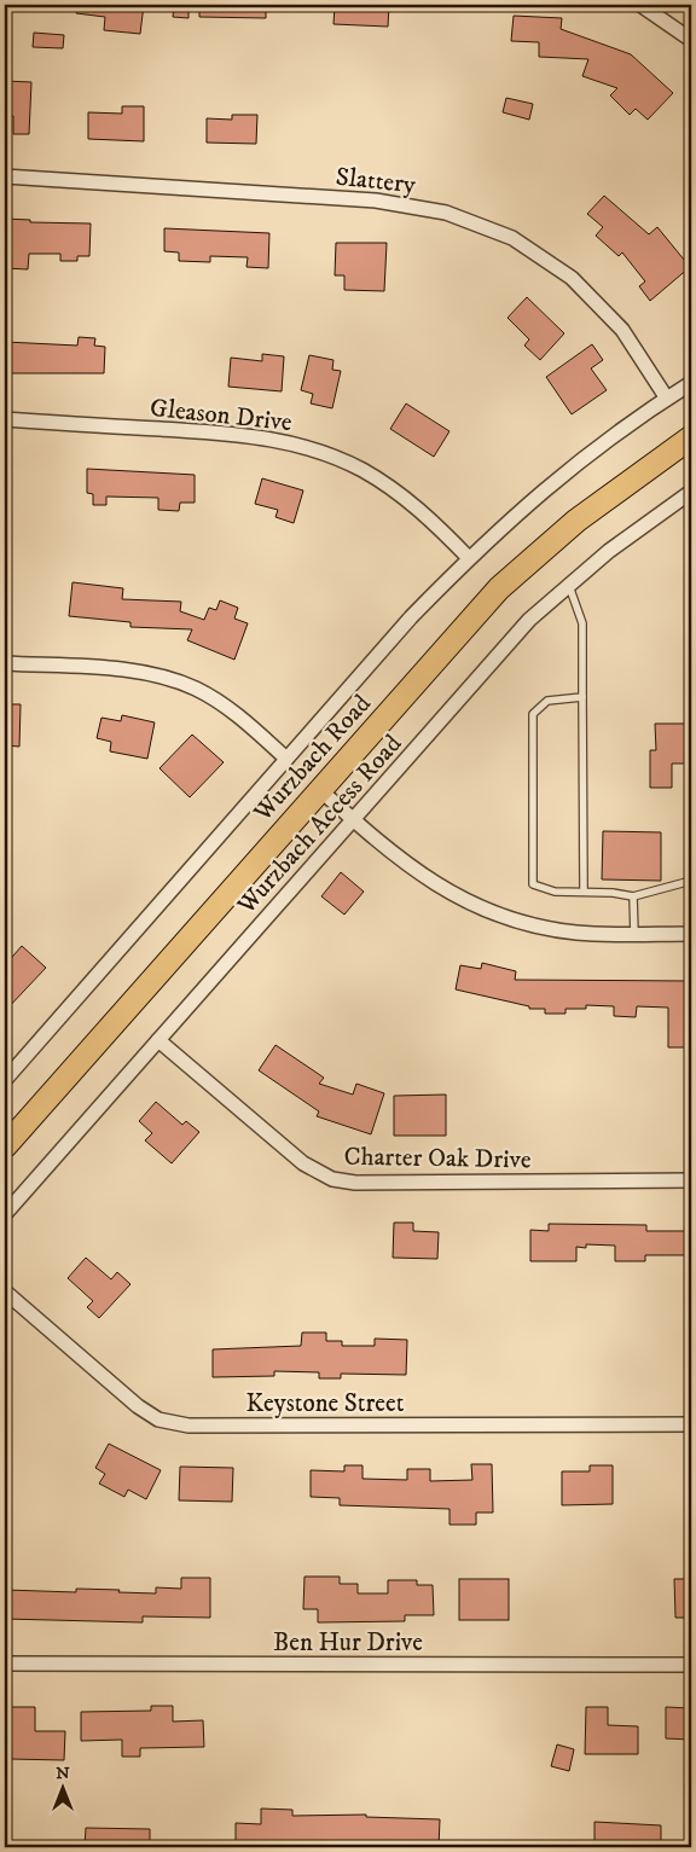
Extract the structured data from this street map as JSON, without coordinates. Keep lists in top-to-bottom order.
{
  "streets": {
    "main road": ["Wurzbach Road"],
    "street": [
      "Slattery",
      "Gleason Drive",
      "Wurzbach Access Road",
      "Charter Oak Drive",
      "Keystone Street",
      "Ben Hur Drive"
    ]
  },
  "crossings": [
    ["Wurzbach Access Road", "Charter Oak Drive"]
  ],
  "north": "top"
}
